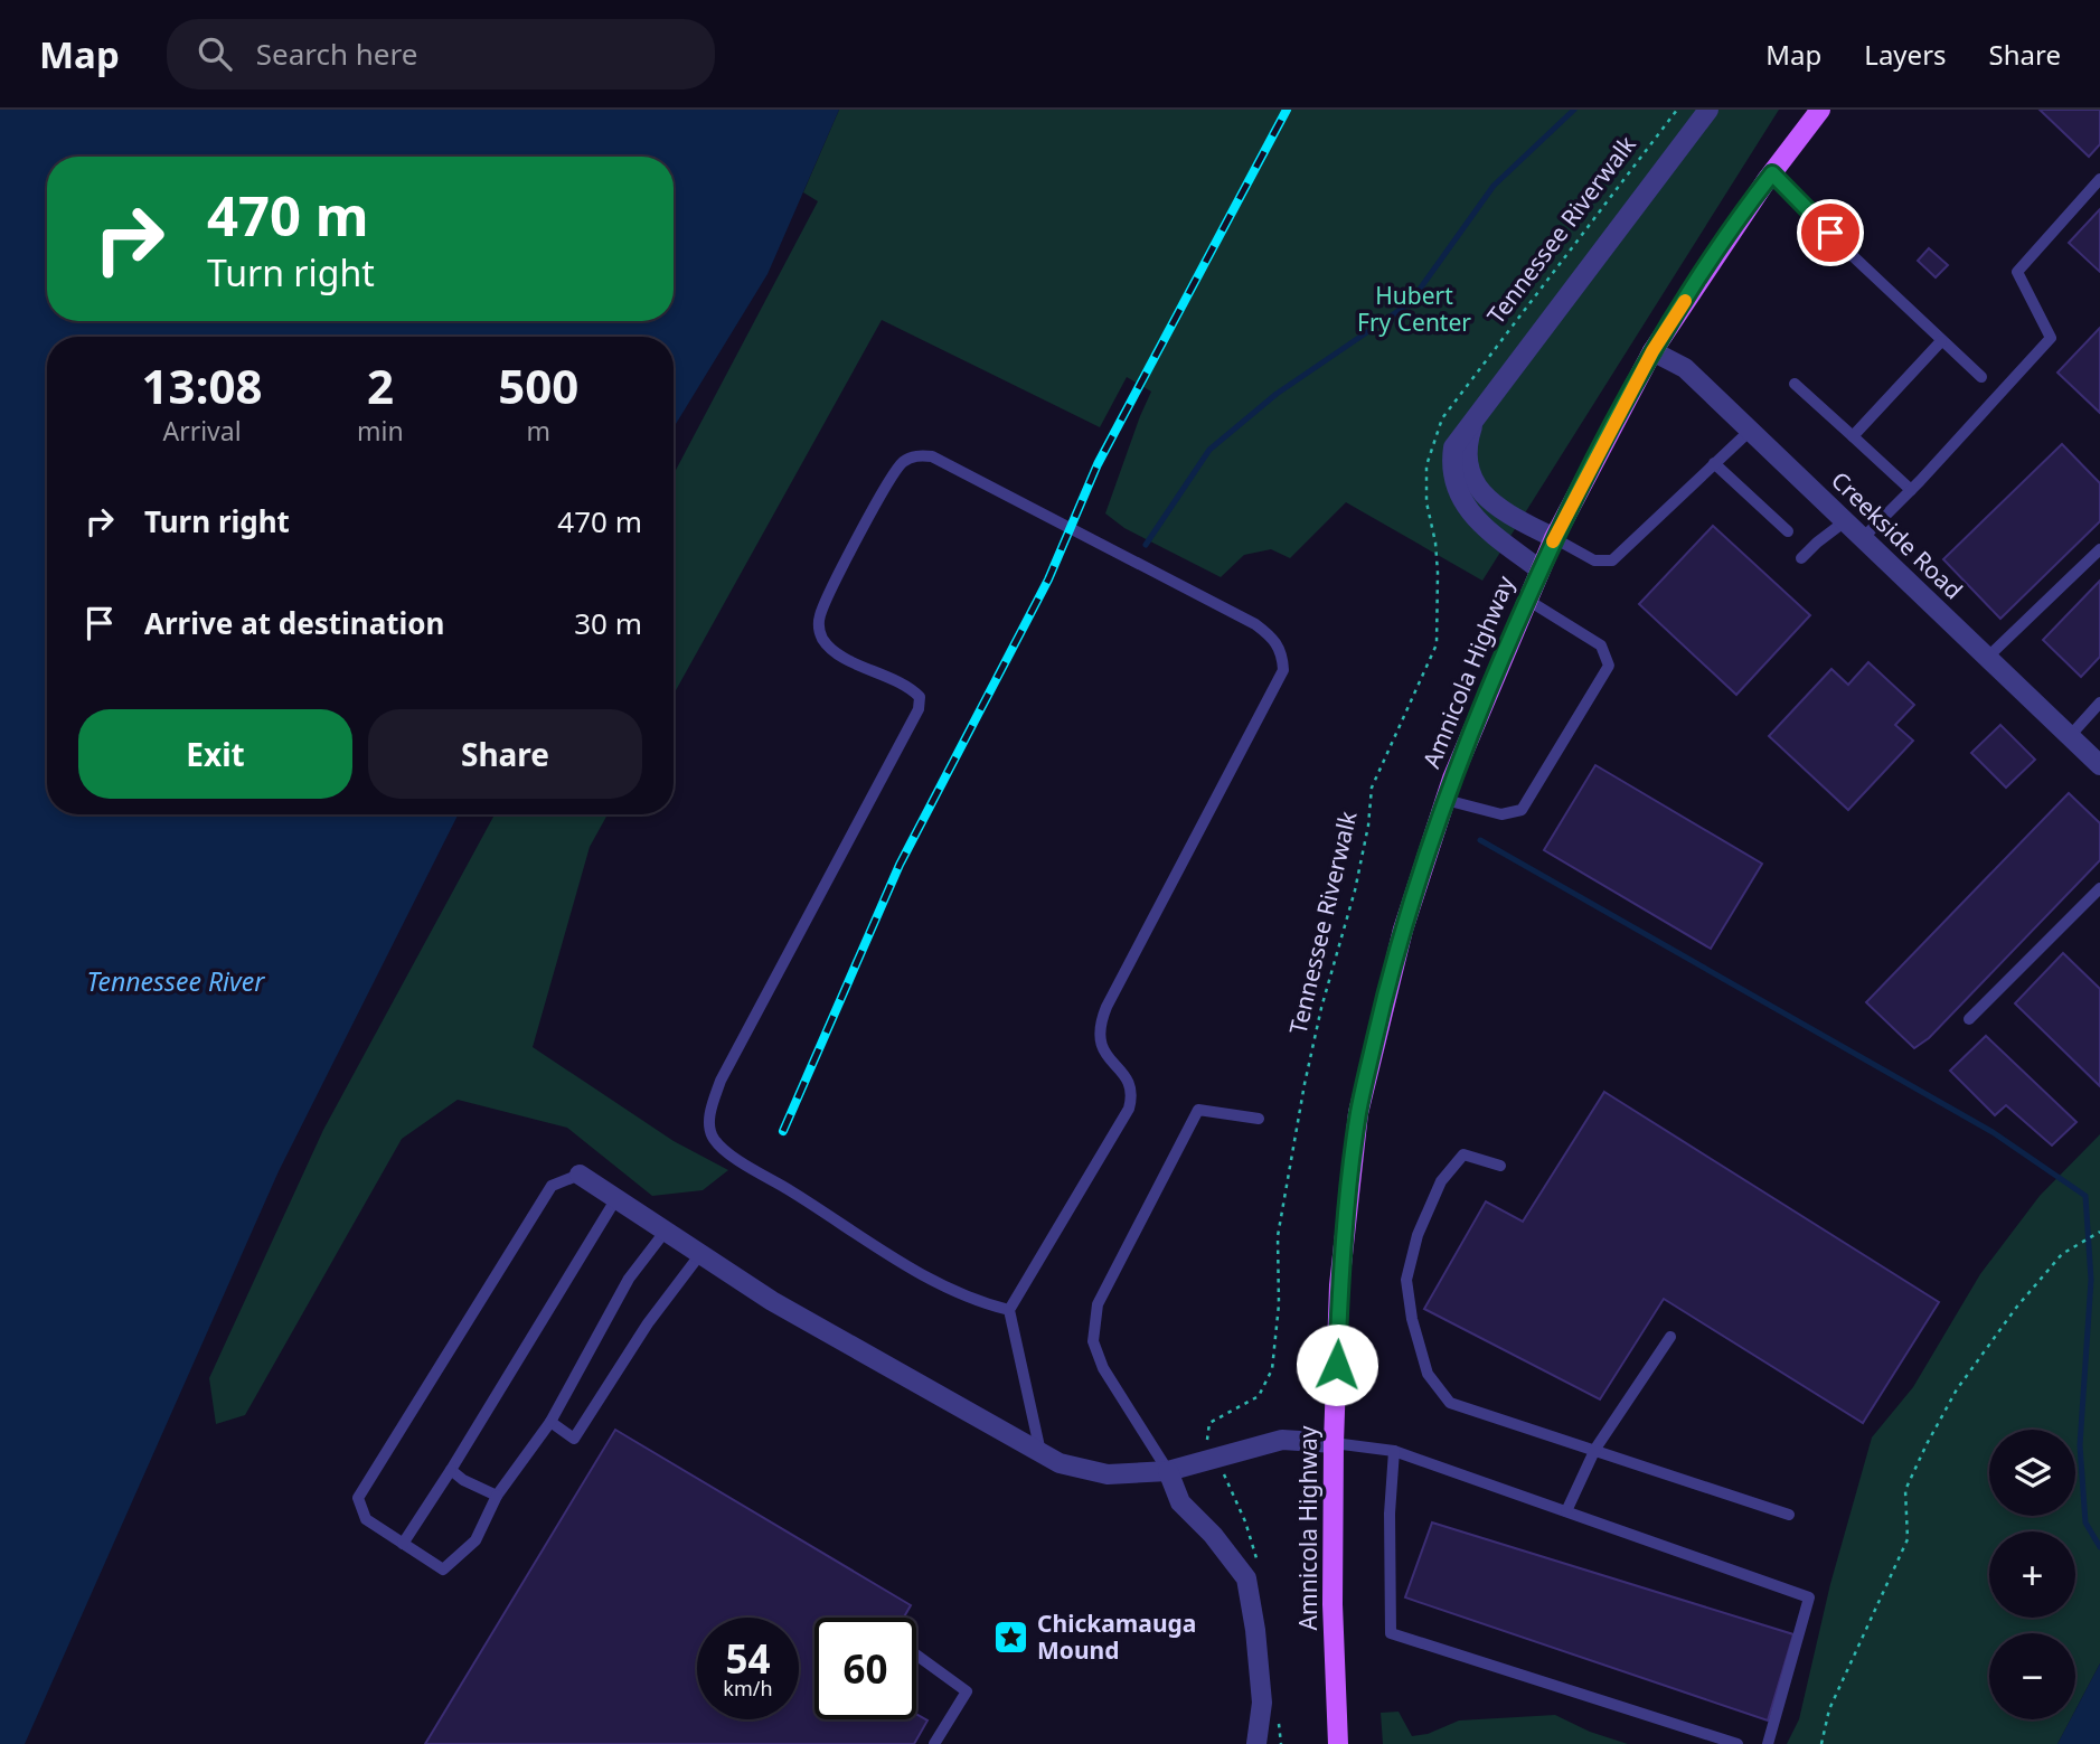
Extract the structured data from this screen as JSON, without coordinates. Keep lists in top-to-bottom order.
{
  "streets": {
    "main road": ["Amnicola Highway"],
    "street": ["Creekside Road"],
    "path": ["Tennessee Riverwalk"]
  },
  "crossings": [
    ["Creekside Road", "Amnicola Highway"]
  ],
  "water": ["Tennessee River"],
  "parks": ["Hubert Fry Center"],
  "places": {
    "place": ["Chickamauga Mound"]
  },
  "page": {
    "header": "Map",
    "search": "Search here",
    "nav": ["Map", "Layers", "Share"],
    "turn": ["470 m", "Turn right"],
    "eta": [
      "13:08",
      "Arrival",
      "2",
      "min",
      "500",
      "m"
    ],
    "list": [
      {
        "name": "Turn right",
        "value": "470 m"
      },
      {
        "name": "Arrive at destination",
        "value": "30 m"
      }
    ],
    "buttons": ["Exit", "Share"],
    "map_buttons": ["+", "−"],
    "speed": "54 km/h",
    "limit": "60"
  }
}
